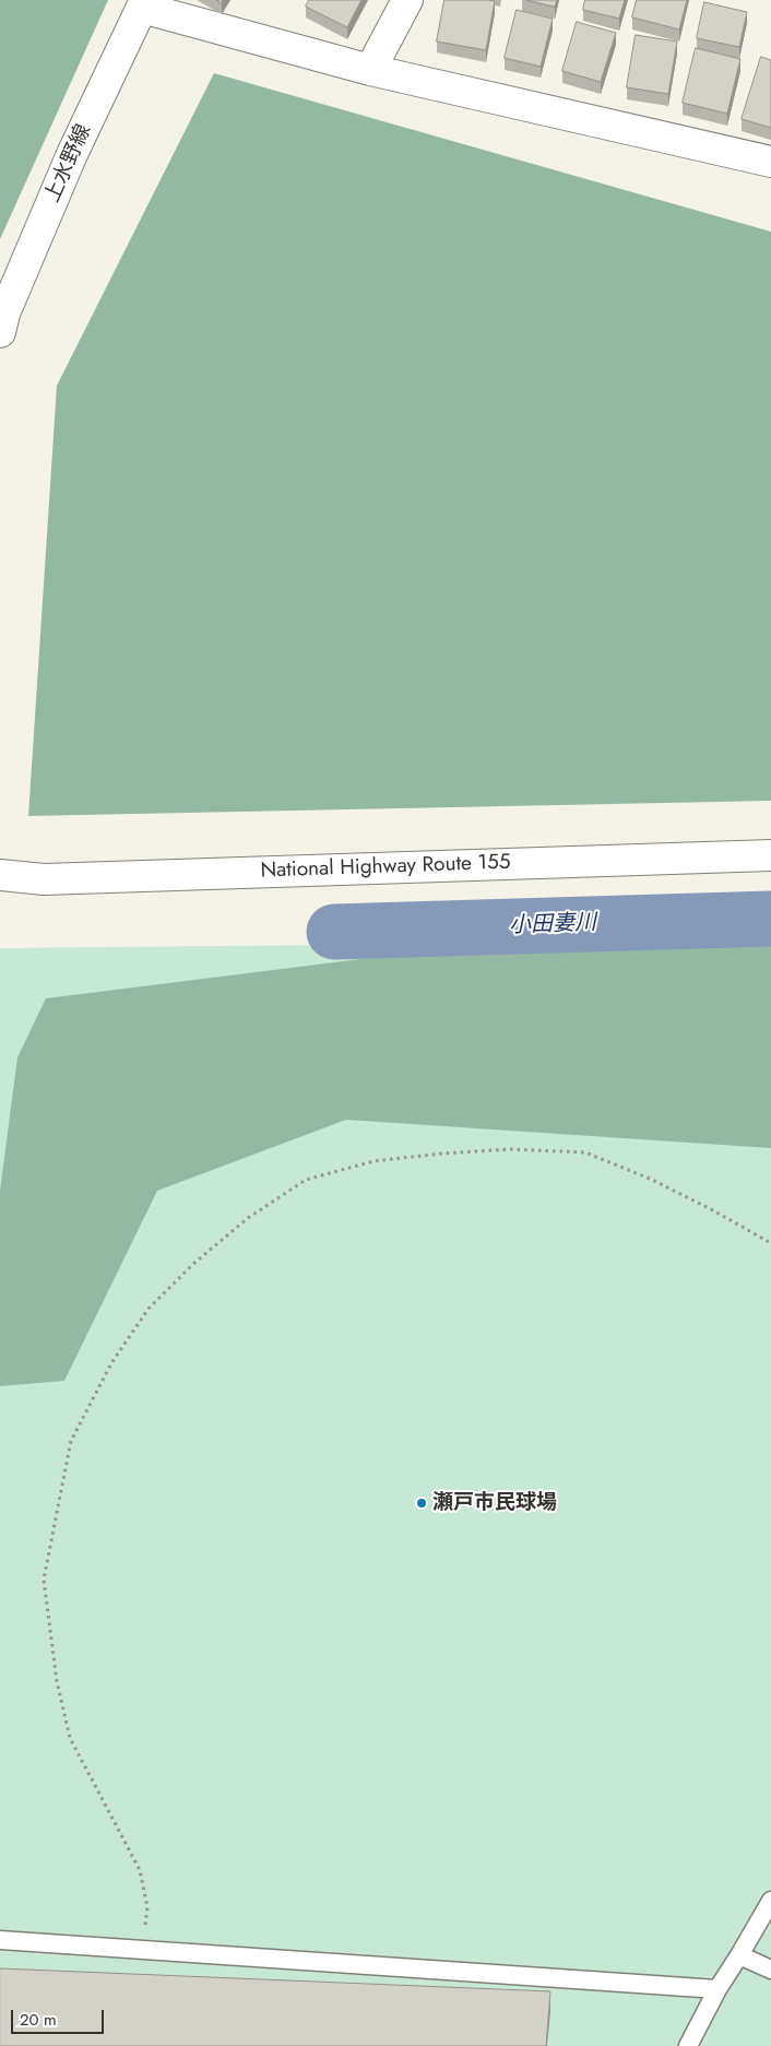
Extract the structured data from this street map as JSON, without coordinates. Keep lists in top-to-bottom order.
{
  "streets": {
    "main road": ["上水野線", "National Highway Route 155"]
  },
  "water": ["小田妻川"],
  "places": ["瀬戸市民球場"],
  "scale_bar": "20 m"
}
